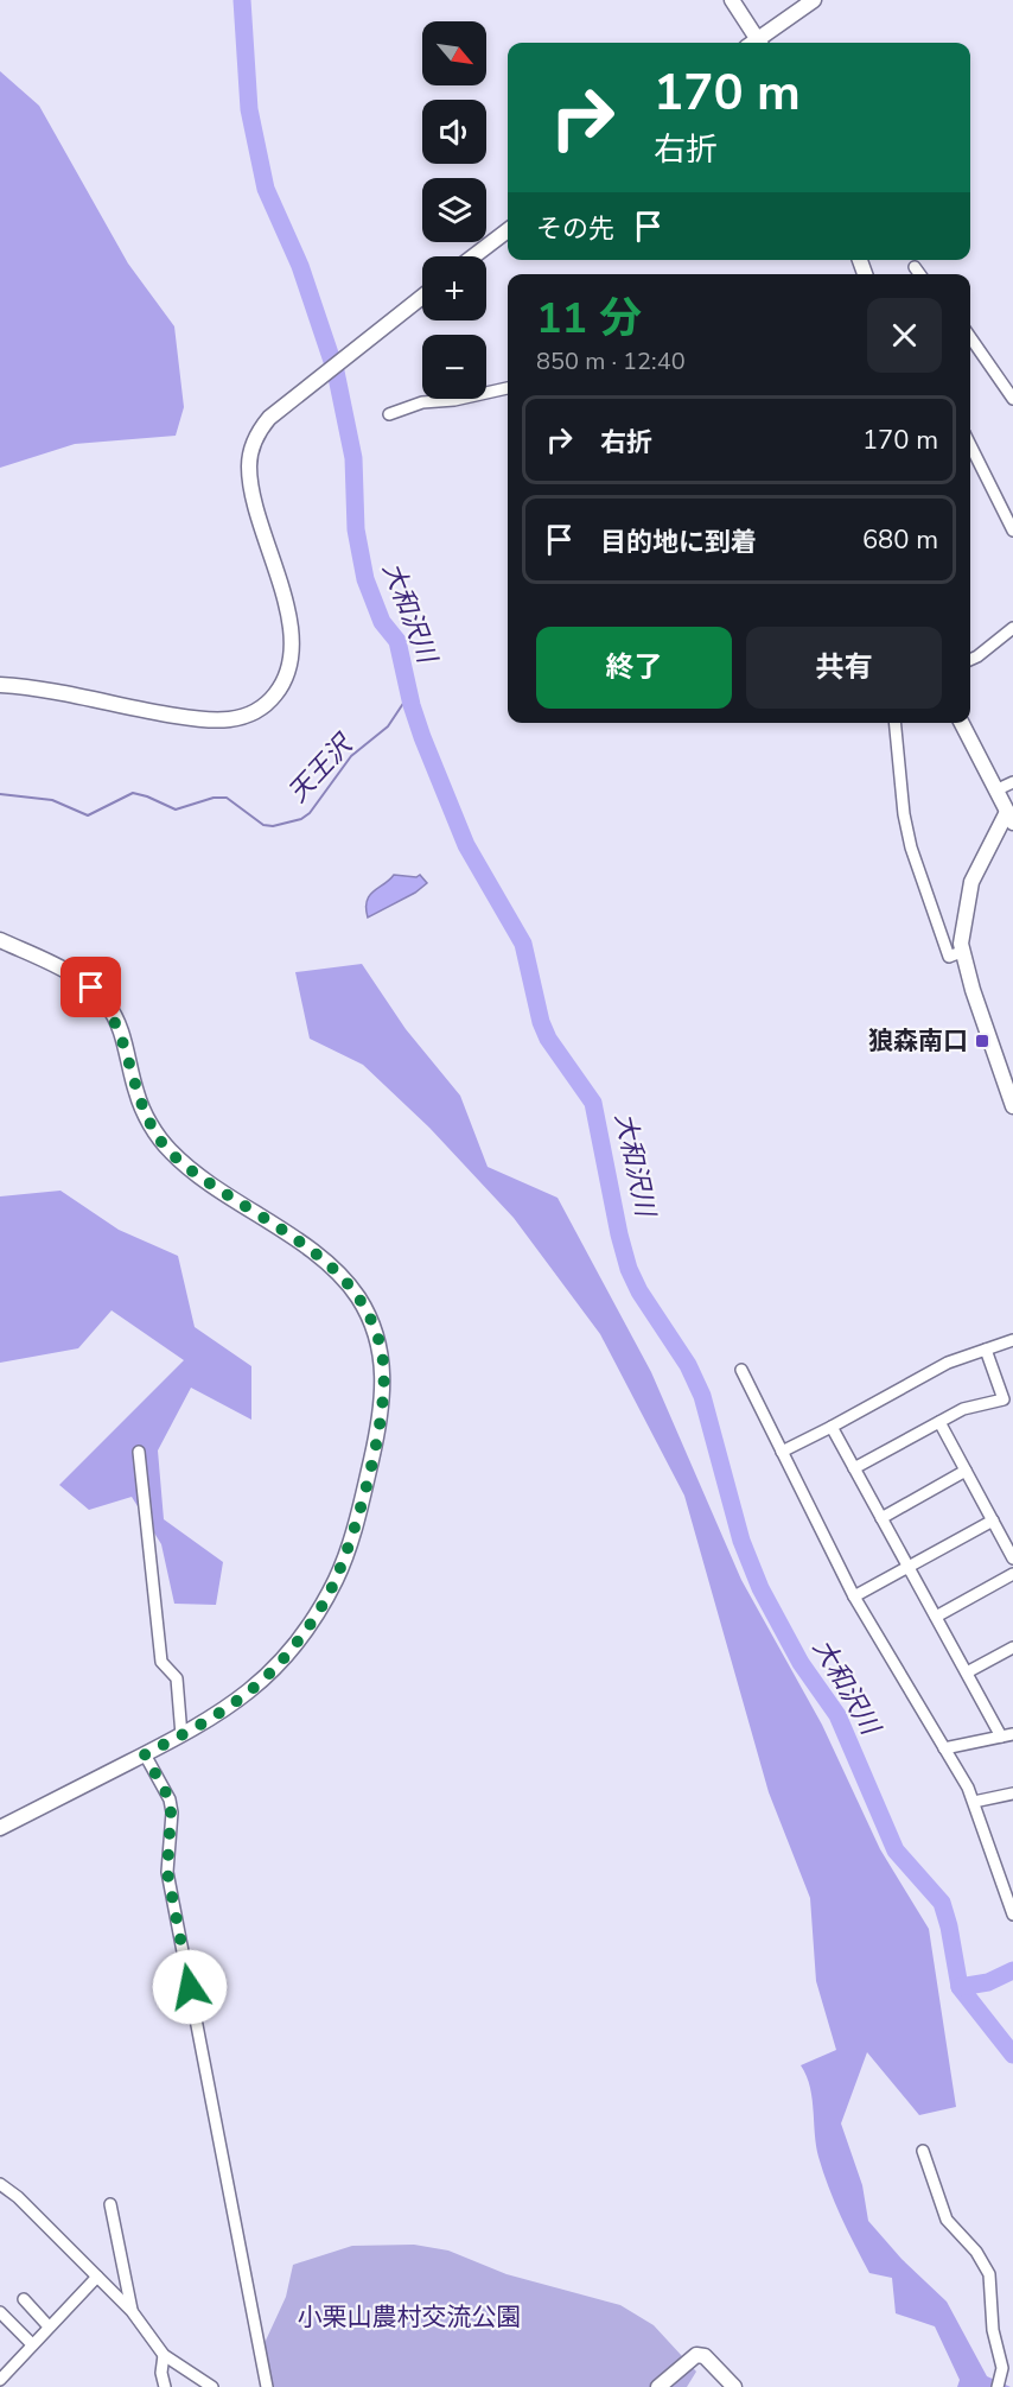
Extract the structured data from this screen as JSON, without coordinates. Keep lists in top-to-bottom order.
{
  "water": ["大和沢川", "天王沢"],
  "parks": ["小栗山農村交流公園"],
  "places": {
    "transit": ["狼森南口"]
  },
  "north": "bottom right",
  "page": {
    "map_buttons": ["+", "−"],
    "turn": ["170 m", "右折"],
    "then": "その先",
    "heading": ["11 分", "850 m · 12:40"],
    "list": [
      {
        "name": "右折",
        "value": "170 m"
      },
      {
        "name": "目的地に到着",
        "value": "680 m"
      }
    ],
    "buttons": ["終了", "共有"]
  }
}
